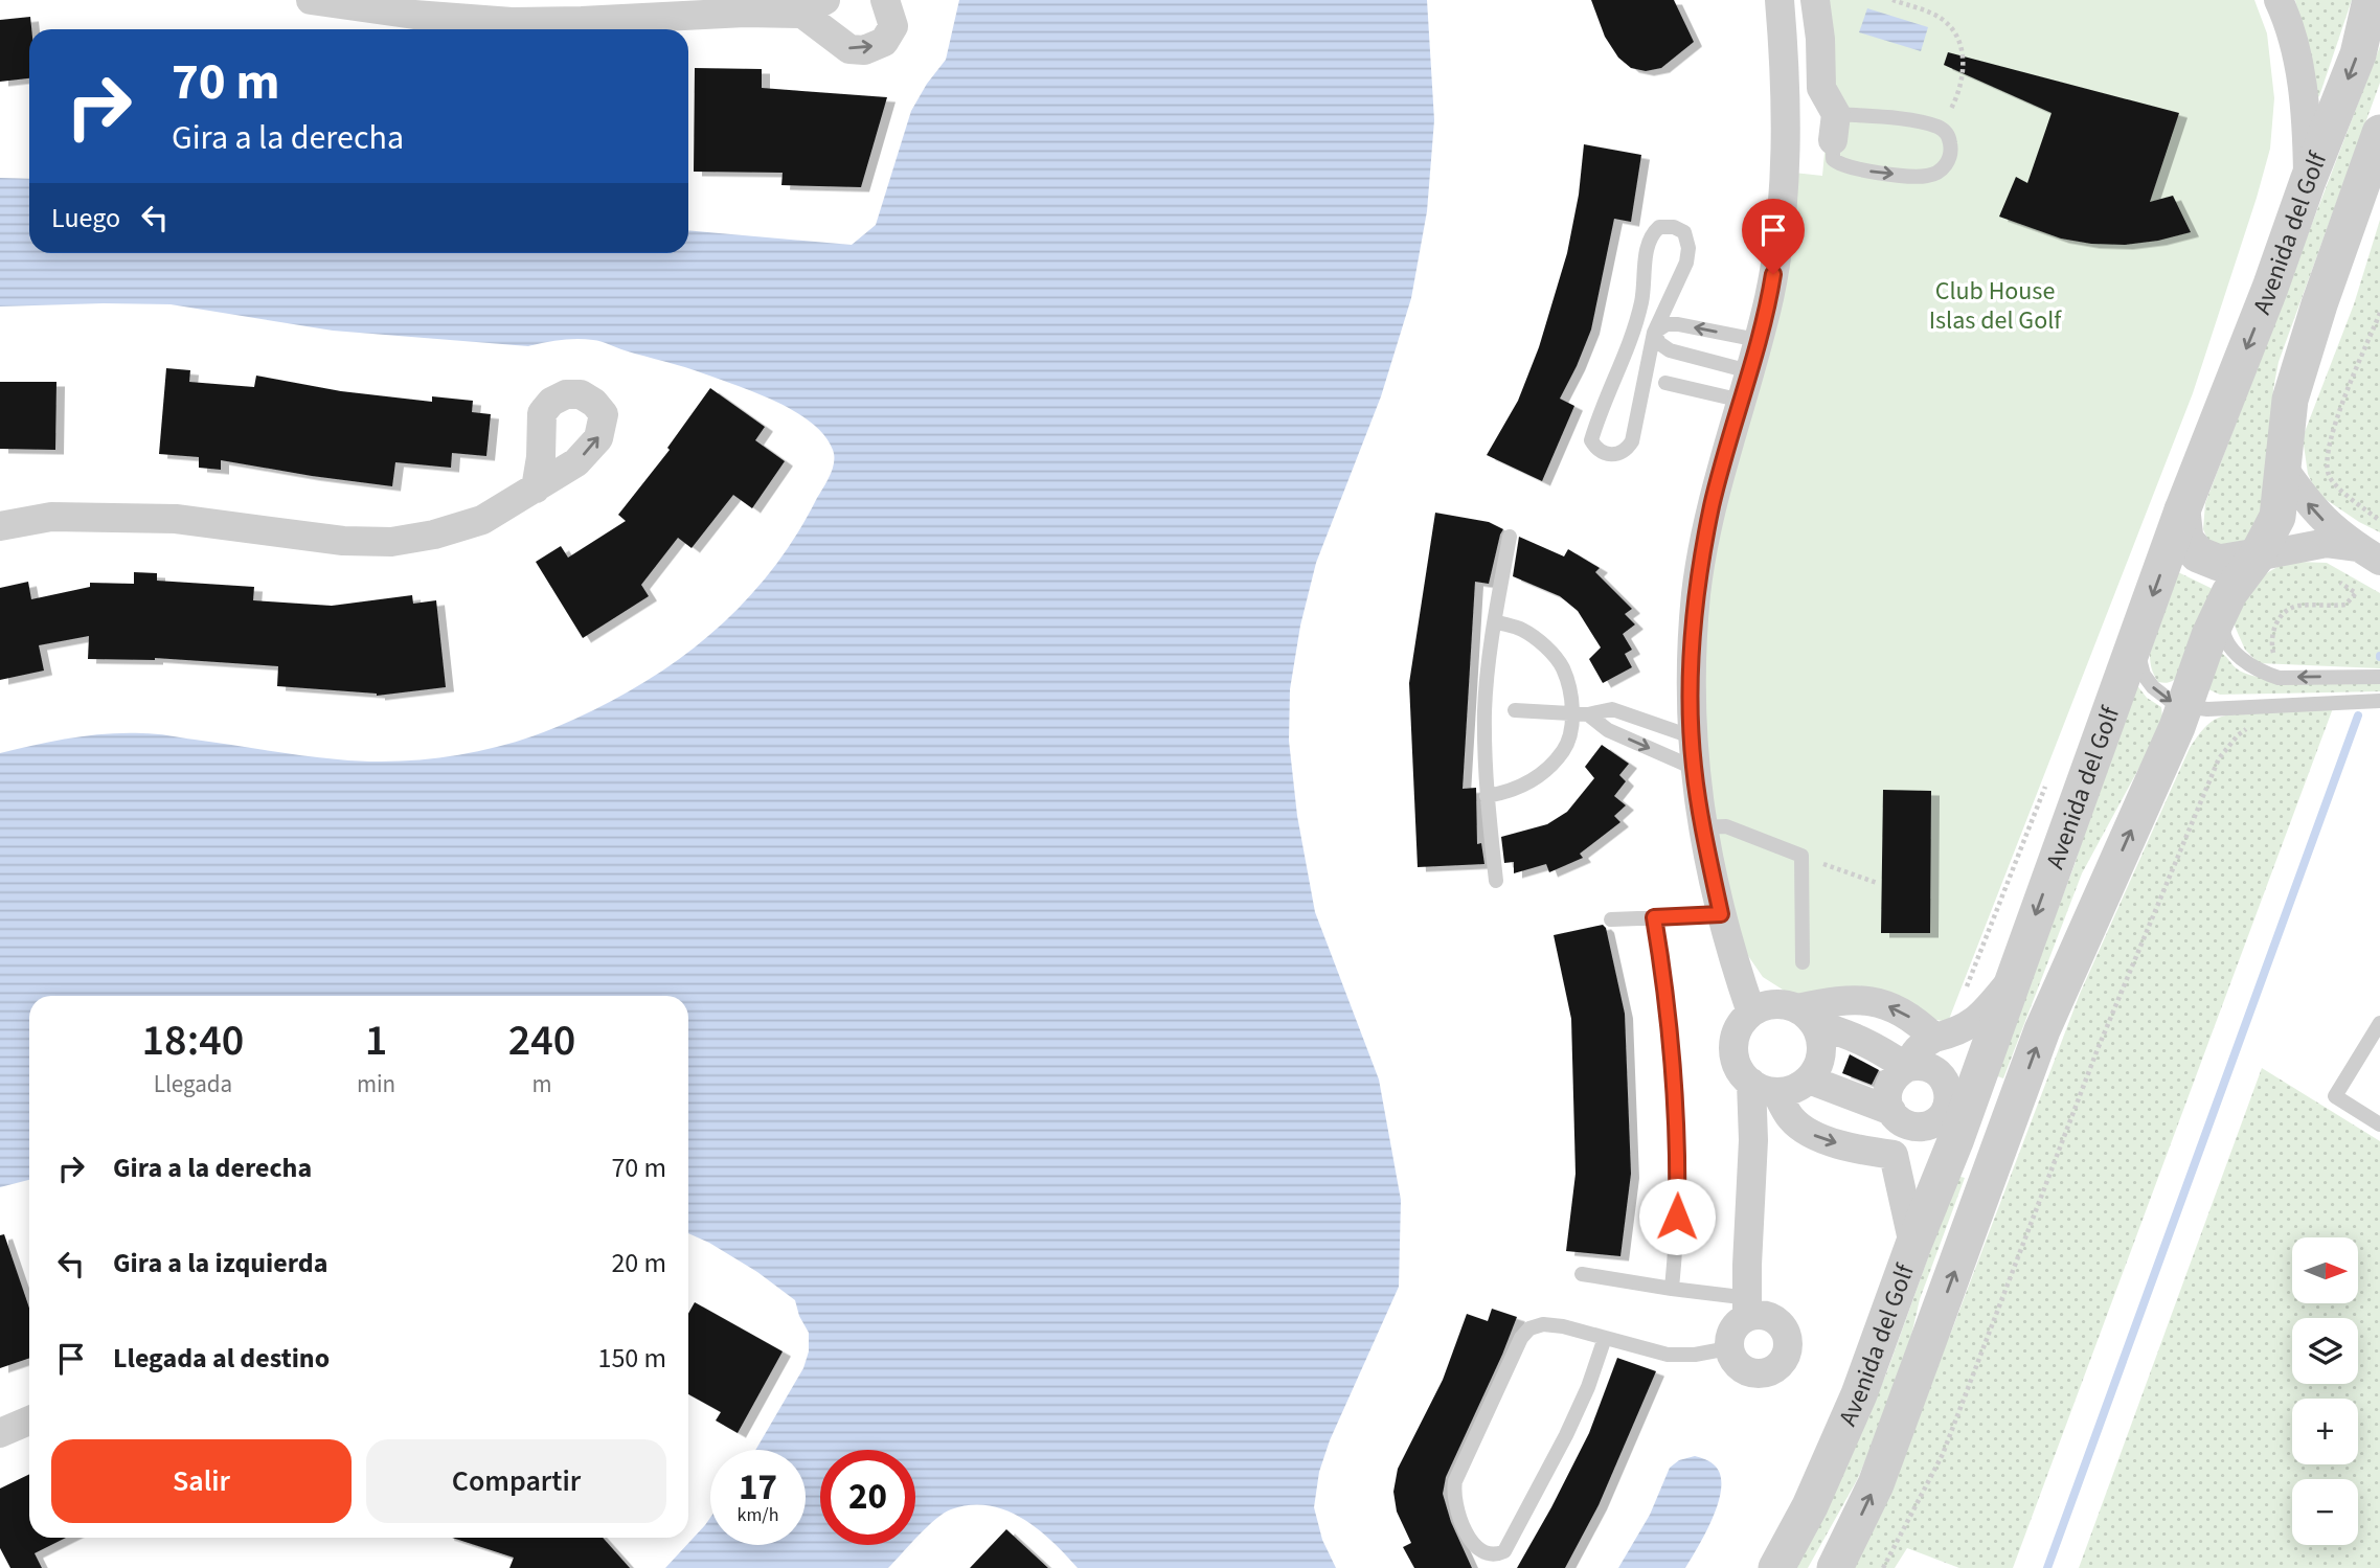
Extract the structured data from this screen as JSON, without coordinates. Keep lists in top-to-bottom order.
{
  "streets": {
    "street": ["Avenida del Golf"]
  },
  "parks": ["Club House Islas del Golf"],
  "north": "right",
  "page": {
    "turn": ["70 m", "Gira a la derecha"],
    "then": "Luego",
    "eta": [
      "18:40",
      "Llegada",
      "1",
      "min",
      "240",
      "m"
    ],
    "list": [
      {
        "name": "Gira a la derecha",
        "value": "70 m"
      },
      {
        "name": "Gira a la izquierda",
        "value": "20 m"
      },
      {
        "name": "Llegada al destino",
        "value": "150 m"
      }
    ],
    "map_buttons": ["+", "−"],
    "buttons": ["Salir", "Compartir"],
    "speed": "17 km/h",
    "limit": "20"
  }
}
